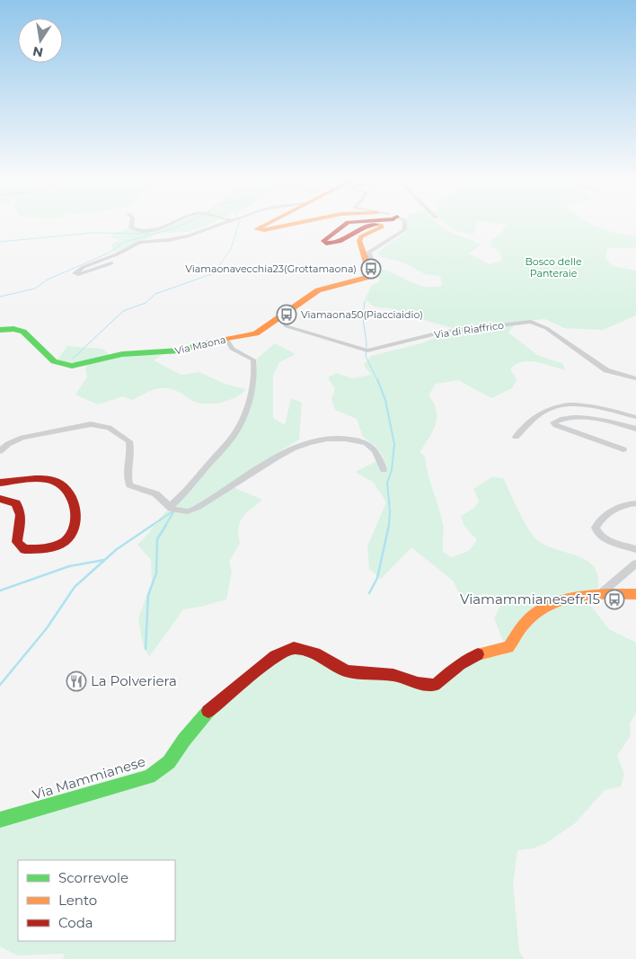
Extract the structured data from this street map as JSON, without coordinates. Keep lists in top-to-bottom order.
{
  "streets": {
    "main road": ["Via Maona", "Via Mammianese"],
    "street": ["Via di Riaffrico"]
  },
  "crossings": [
    ["Via di Riaffrico", "Via Maona"]
  ],
  "parks": ["Bosco delle Panteraie"],
  "places": {
    "bus stop": ["Viamaonavecchia23(Grottamaona)", "Viamaona50(Piacciaidio)", "Viamammianesefr.15"],
    "restaurant": ["La Polveriera"]
  },
  "legend": ["Scorrevole", "Lento", "Coda"],
  "north": "bottom"
}
